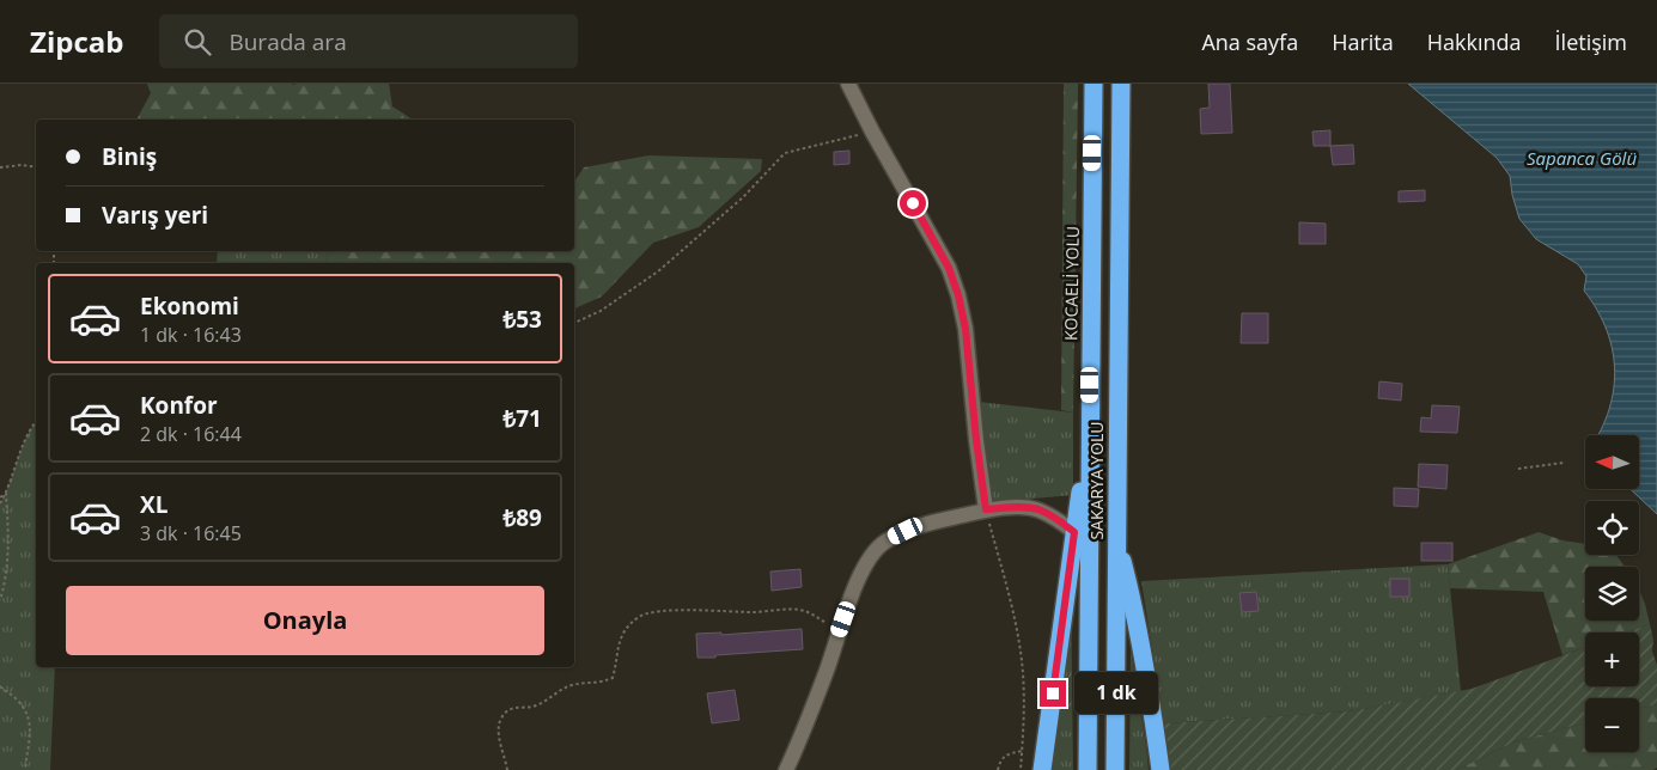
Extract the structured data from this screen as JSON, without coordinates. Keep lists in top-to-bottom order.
{
  "streets": {
    "highway": ["KOCAELİ YOLU", "SAKARYA YOLU"]
  },
  "water": ["Sapanca Gölü"],
  "north": "left",
  "page": {
    "header": "Zipcab",
    "search": "Burada ara",
    "nav": [
      "Ana sayfa",
      "Harita",
      "Hakkında",
      "İletişim"
    ],
    "banner": ["Biniş", "Varış yeri"],
    "list": [
      {
        "name": "Ekonomi",
        "note": "1 dk · 16:43",
        "value": "₺53"
      },
      {
        "name": "Konfor",
        "note": "2 dk · 16:44",
        "value": "₺71"
      },
      {
        "name": "XL",
        "note": "3 dk · 16:45",
        "value": "₺89"
      }
    ],
    "map_buttons": ["+", "−"],
    "buttons": "Onayla",
    "bubble": "1 dk"
  }
}
